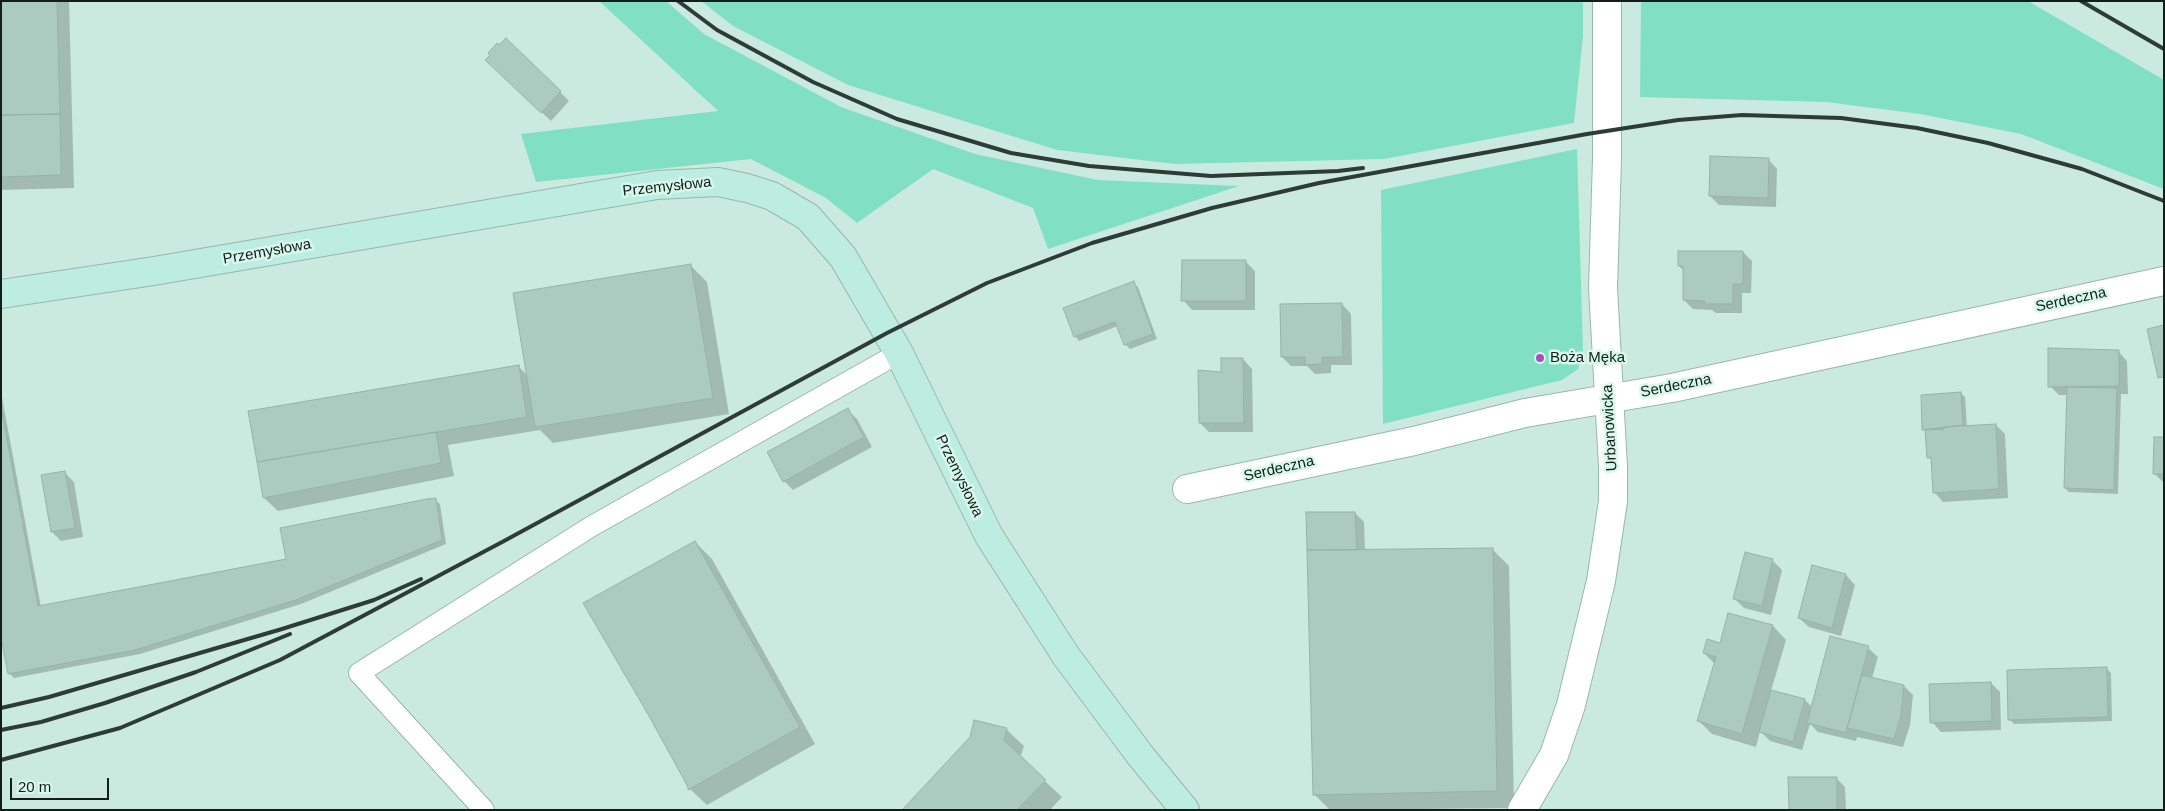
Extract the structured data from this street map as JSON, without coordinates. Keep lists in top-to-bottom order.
{
  "streets": {
    "street": ["Przemysłowa", "Serdeczna", "Urbanowicka"]
  },
  "crossings": [
    ["Serdeczna", "Urbanowicka"]
  ],
  "places": ["Boża Męka"],
  "scale_bar": "20 m"
}
